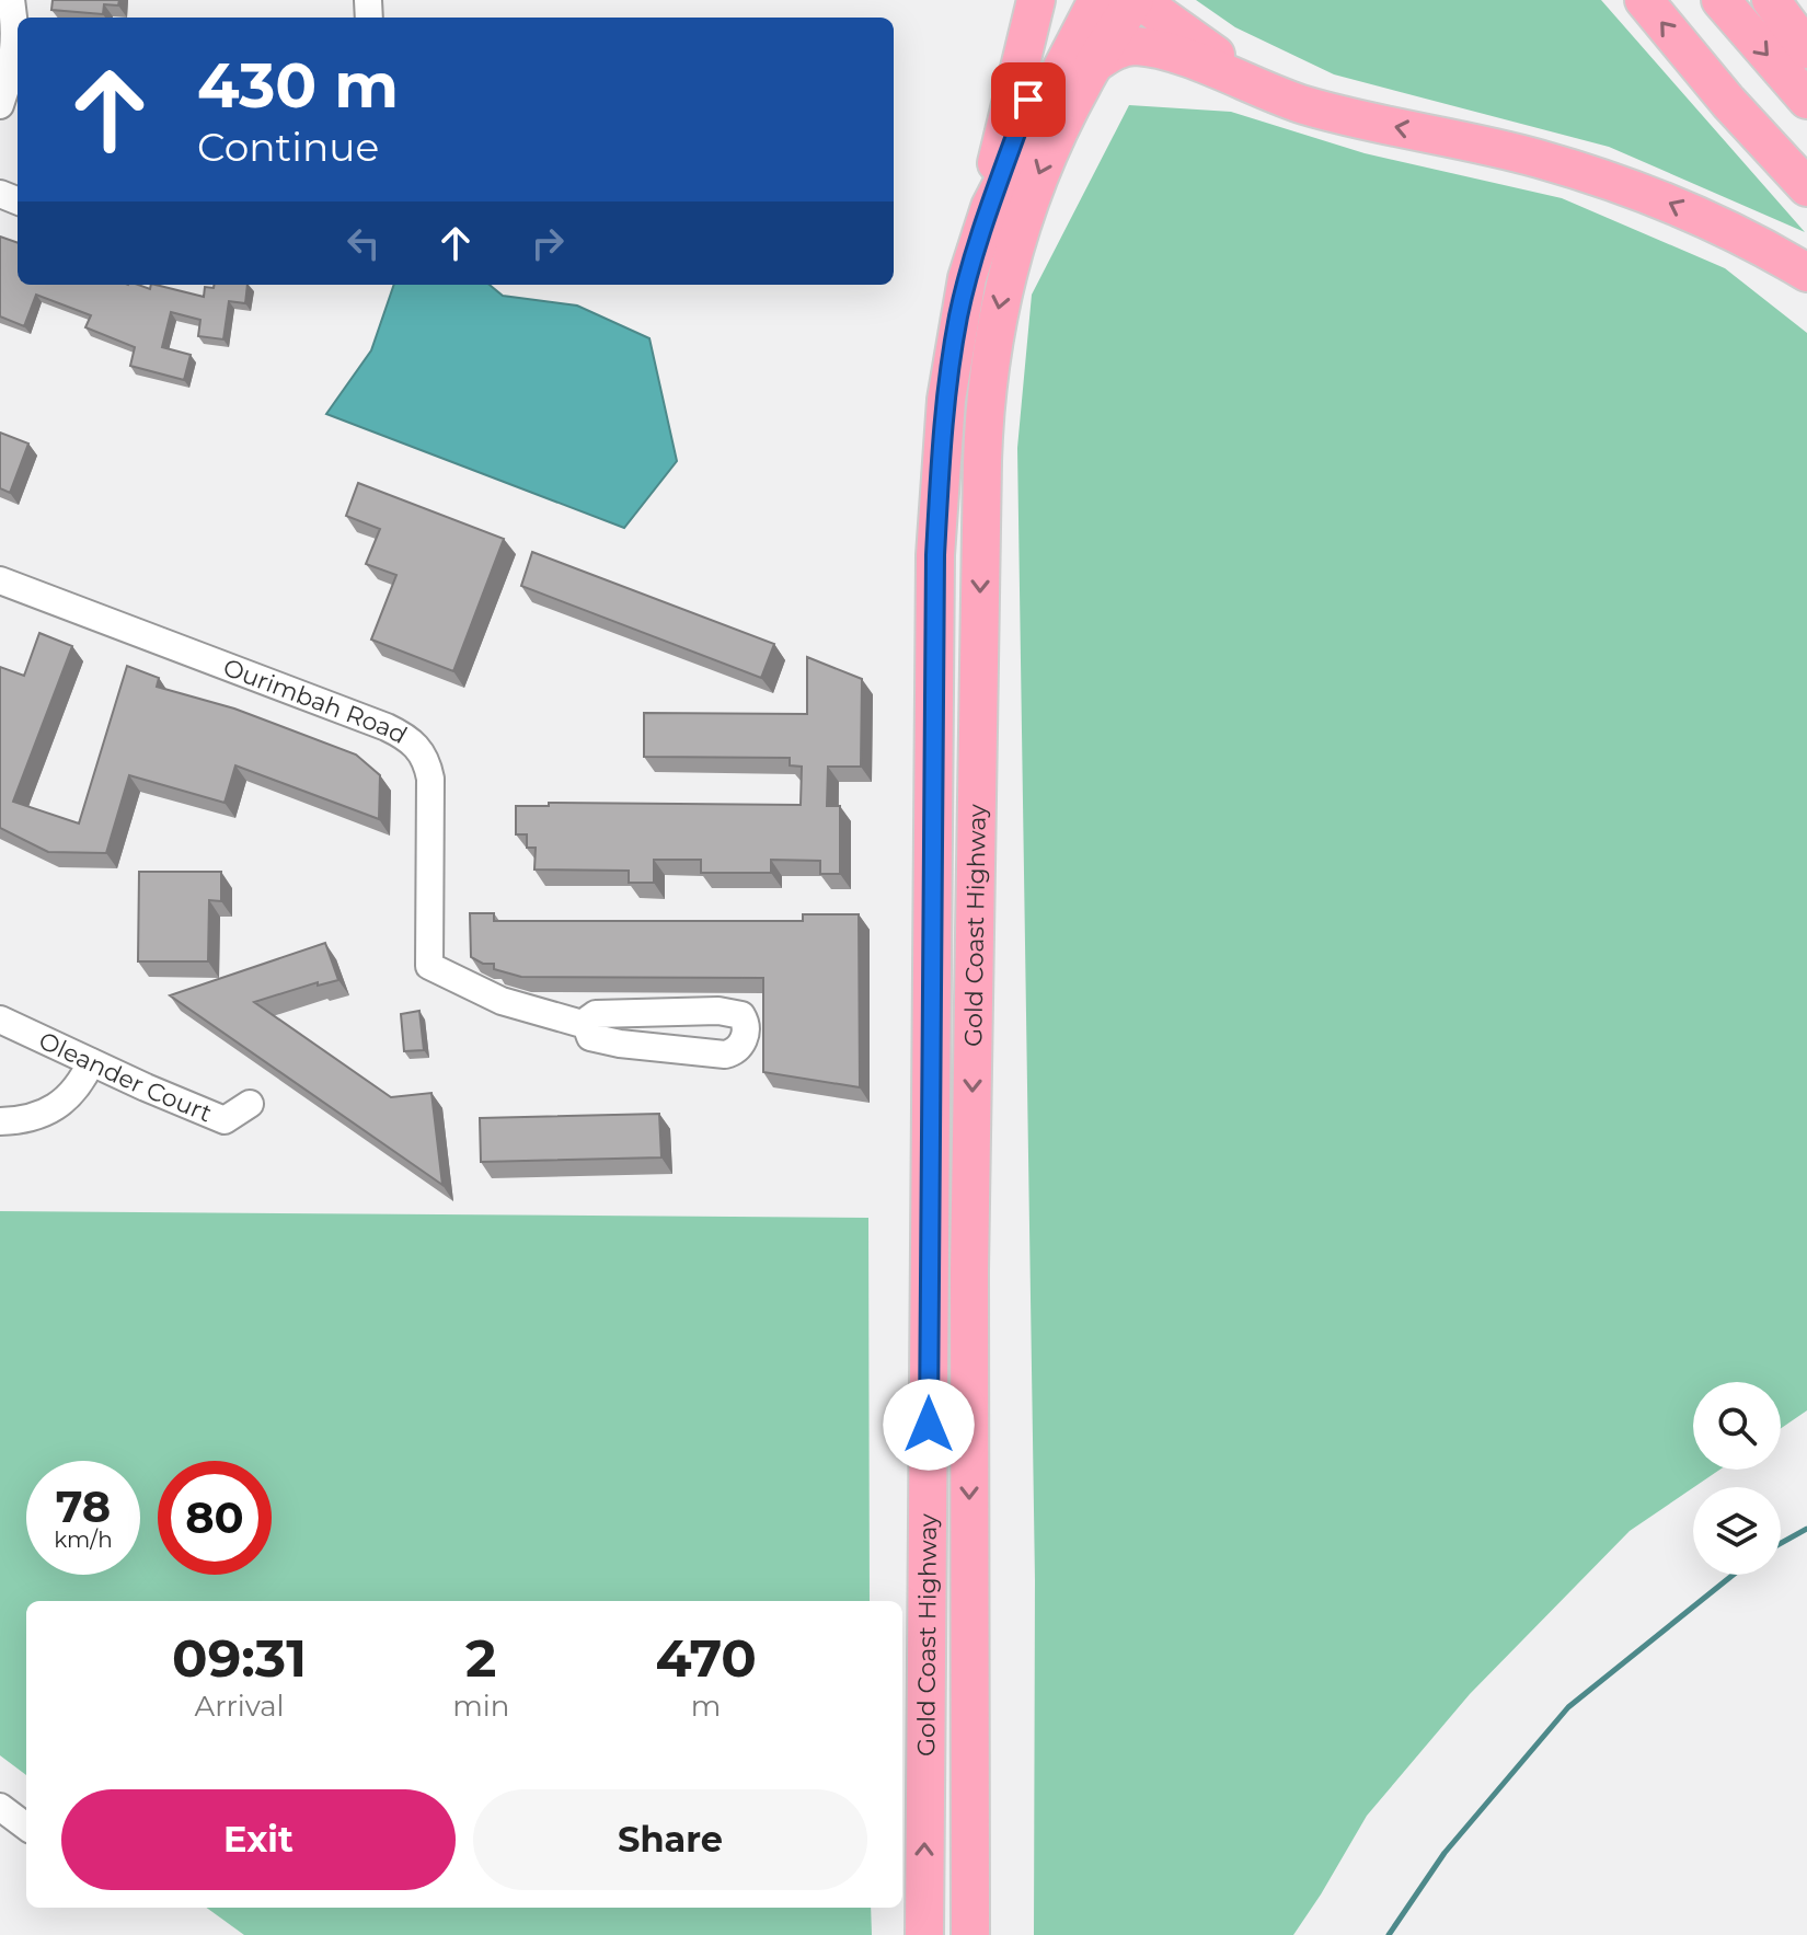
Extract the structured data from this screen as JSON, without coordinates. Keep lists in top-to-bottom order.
{
  "streets": {
    "highway": ["Gold Coast Highway"],
    "street": ["Ourimbah Road", "Oleander Court"]
  },
  "page": {
    "turn": ["430 m", "Continue"],
    "speed": "78 km/h",
    "limit": "80",
    "eta": [
      "09:31",
      "Arrival",
      "2",
      "min",
      "470",
      "m"
    ],
    "buttons": ["Exit", "Share"]
  }
}
